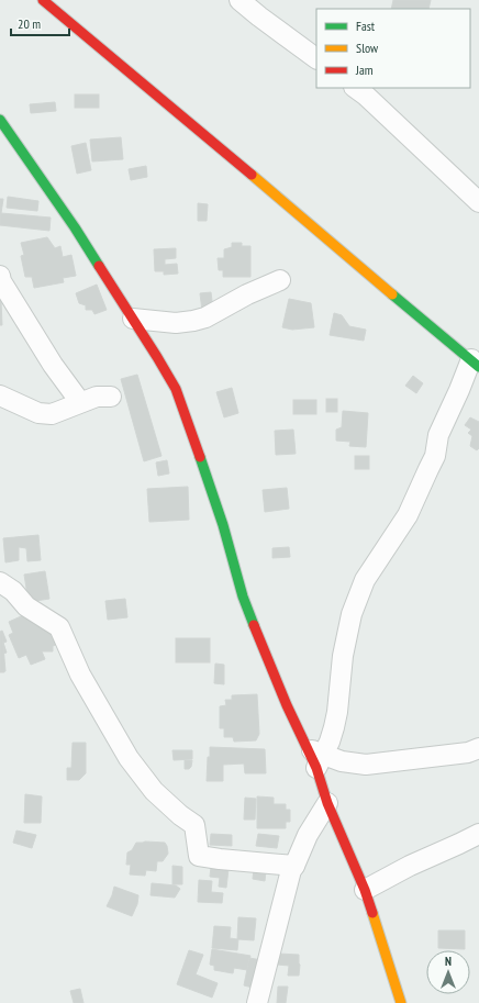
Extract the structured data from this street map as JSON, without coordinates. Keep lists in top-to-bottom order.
{
  "legend": ["Fast", "Slow", "Jam"],
  "scale_bar": "20 m",
  "north": "top"
}
